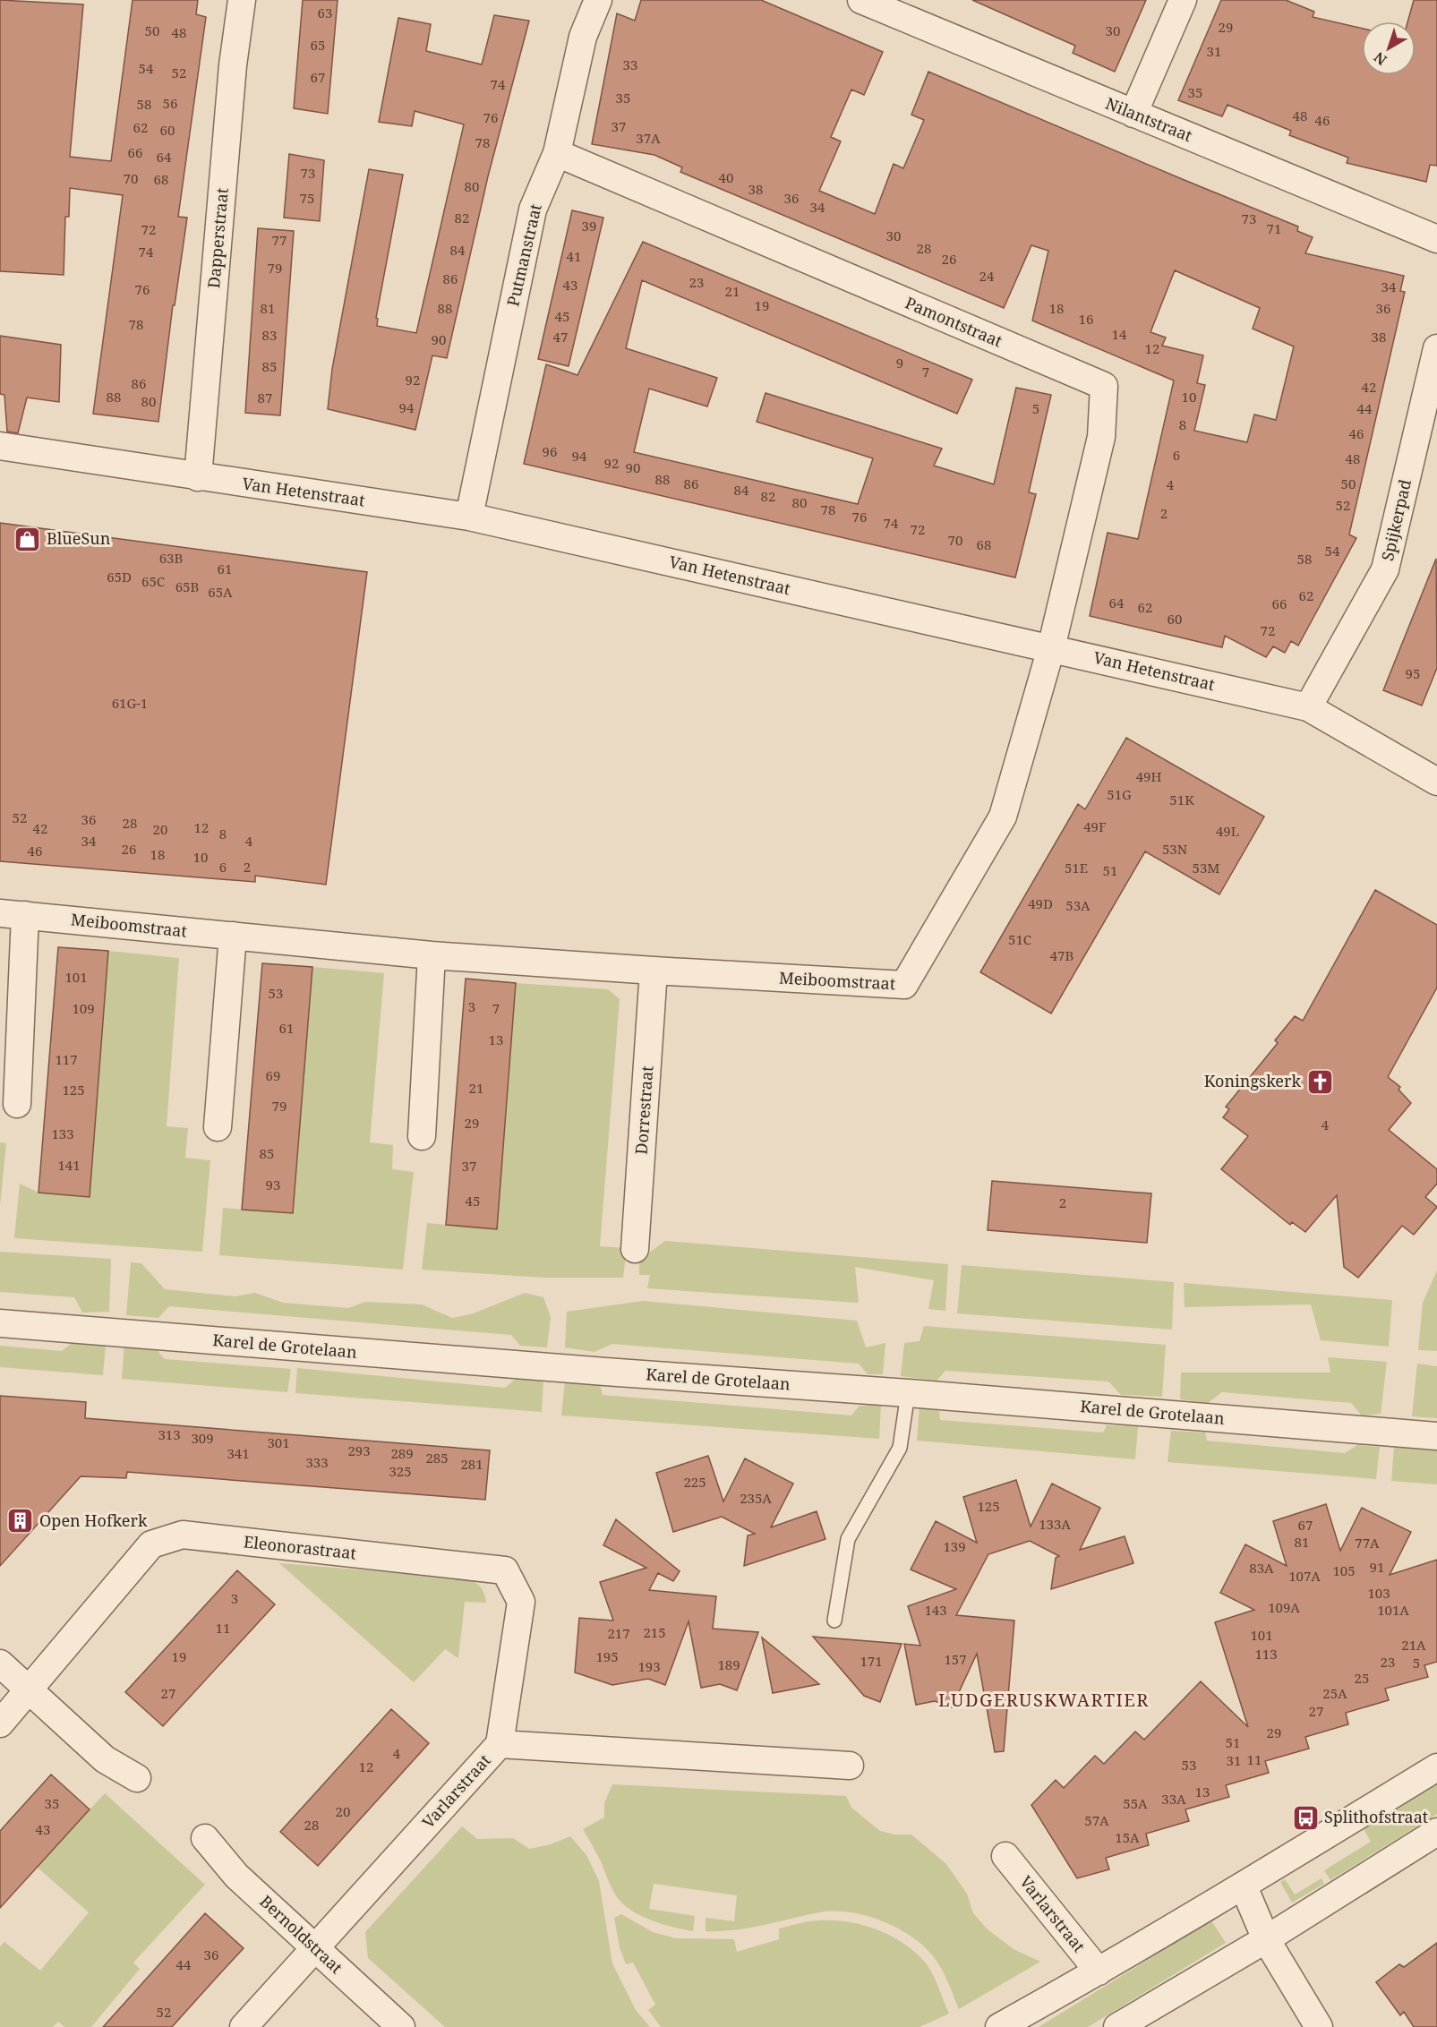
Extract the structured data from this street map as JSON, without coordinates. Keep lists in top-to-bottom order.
{
  "streets": {
    "street": [
      "Nilantstraat",
      "Dapperstraat",
      "Putmanstraat",
      "Pamontstraat",
      "Van Hetenstraat",
      "Spijkerpad",
      "Meiboomstraat",
      "Dorrestraat",
      "Karel de Grotelaan",
      "Eleonorastraat",
      "Varlarstraat",
      "Bernoldstraat"
    ]
  },
  "crossings": [
    ["Dapperstraat", "Van Hetenstraat"],
    ["Putmanstraat", "Pamontstraat"],
    ["Putmanstraat", "Van Hetenstraat"],
    ["Pamontstraat", "Van Hetenstraat"],
    ["Pamontstraat", "Meiboomstraat"],
    ["Van Hetenstraat", "Spijkerpad"],
    ["Van Hetenstraat", "Meiboomstraat"],
    ["Meiboomstraat", "Dorrestraat"],
    ["Eleonorastraat", "Varlarstraat"],
    ["Varlarstraat", "Bernoldstraat"]
  ],
  "districts": ["LUDGERUSKWARTIER"],
  "places": {
    "shop": ["BlueSun"],
    "church": ["Koningskerk"],
    "building": ["Open Hofkerk"],
    "bus stop": ["Splithofstraat"]
  },
  "house_numbers": [
    "63",
    "29",
    "50",
    "30",
    "48",
    "65",
    "31",
    "33",
    "54",
    "52",
    "67",
    "74",
    "35",
    "35",
    "56",
    "58",
    "48",
    "76",
    "46",
    "37",
    "62",
    "60",
    "37A",
    "78",
    "66",
    "64",
    "73",
    "40",
    "70",
    "68",
    "80",
    "38",
    "75",
    "36",
    "34",
    "82",
    "73",
    "39",
    "71",
    "72",
    "30",
    "77",
    "28",
    "84",
    "74",
    "41",
    "26",
    "79",
    "24",
    "86",
    "23",
    "43",
    "34",
    "76",
    "21",
    "19",
    "81",
    "88",
    "18",
    "36",
    "45",
    "16",
    "78",
    "14",
    "83",
    "47",
    "38",
    "90",
    "12",
    "9",
    "85",
    "7",
    "92",
    "86",
    "42",
    "88",
    "10",
    "87",
    "80",
    "94",
    "5",
    "44",
    "8",
    "46",
    "96",
    "6",
    "94",
    "48",
    "92",
    "90",
    "88",
    "86",
    "50",
    "4",
    "84",
    "82",
    "80",
    "52",
    "78",
    "2",
    "76",
    "74",
    "72",
    "70",
    "68",
    "54",
    "63B",
    "58",
    "61",
    "65D",
    "65C",
    "65B",
    "65A",
    "62",
    "64",
    "66",
    "62",
    "60",
    "72",
    "95",
    "61G-1",
    "49H",
    "51G",
    "51K",
    "52",
    "36",
    "28",
    "49F",
    "12",
    "42",
    "20",
    "49L",
    "8",
    "34",
    "4",
    "26",
    "53N",
    "46",
    "18",
    "10",
    "6",
    "2",
    "51E",
    "53M",
    "51",
    "49D",
    "53A",
    "51C",
    "47B",
    "101",
    "53",
    "3",
    "109",
    "7",
    "61",
    "13",
    "117",
    "69",
    "21",
    "125",
    "79",
    "29",
    "4",
    "133",
    "85",
    "141",
    "37",
    "93",
    "45",
    "2",
    "313",
    "309",
    "301",
    "293",
    "341",
    "289",
    "285",
    "333",
    "281",
    "325",
    "225",
    "235A",
    "125",
    "133A",
    "67",
    "81",
    "77A",
    "139",
    "91",
    "83A",
    "105",
    "107A",
    "103",
    "3",
    "109A",
    "143",
    "101A",
    "11",
    "215",
    "217",
    "101",
    "21A",
    "113",
    "19",
    "195",
    "157",
    "171",
    "23",
    "5",
    "189",
    "193",
    "25",
    "27",
    "25A",
    "27",
    "29",
    "51",
    "4",
    "11",
    "31",
    "53",
    "12",
    "13",
    "33A",
    "35",
    "55A",
    "20",
    "57A",
    "28",
    "43",
    "15A",
    "36",
    "44",
    "52"
  ],
  "north": "bottom left"
}
